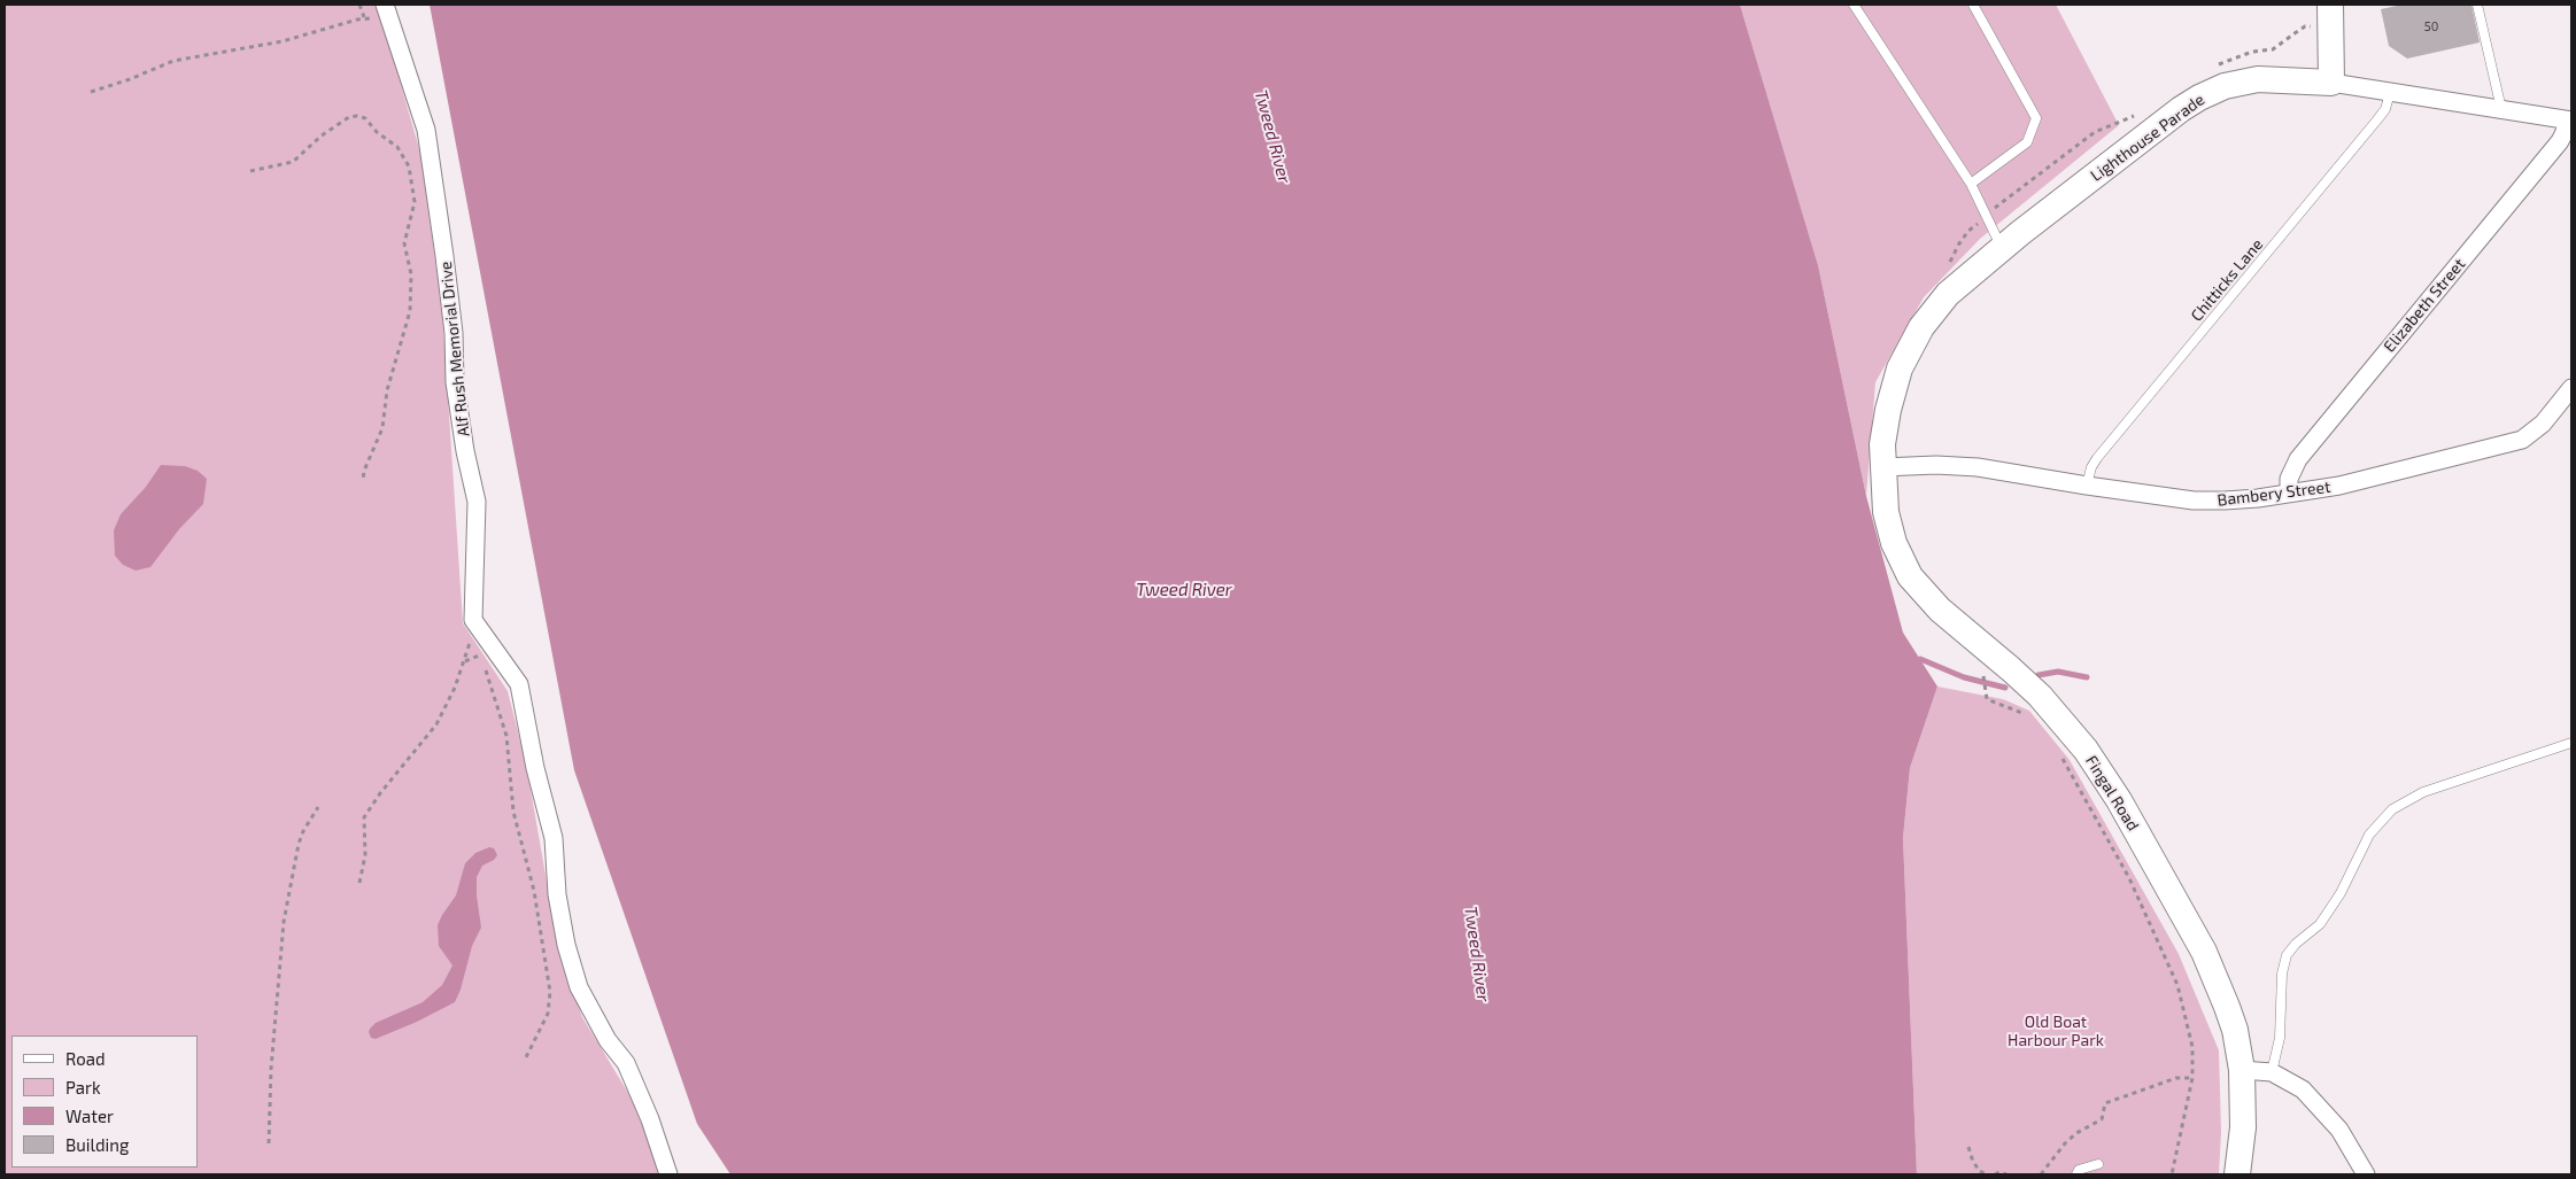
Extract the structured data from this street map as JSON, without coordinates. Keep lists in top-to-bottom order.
{
  "streets": {
    "street": [
      "Lighthouse Parade",
      "Elizabeth Street",
      "Alf Rush Memorial Drive",
      "Bambery Street",
      "Fingal Road"
    ],
    "lane": ["Chitticks Lane"]
  },
  "crossings": [
    ["Lighthouse Parade", "Chitticks Lane"],
    ["Lighthouse Parade", "Elizabeth Street"],
    ["Lighthouse Parade", "Bambery Street"],
    ["Lighthouse Parade", "Fingal Road"],
    ["Chitticks Lane", "Bambery Street"],
    ["Elizabeth Street", "Bambery Street"],
    ["Bambery Street", "Fingal Road"]
  ],
  "water": ["Tweed River"],
  "parks": ["Old Boat Harbour Park"],
  "house_numbers": ["50"],
  "legend": [
    "Road",
    "Park",
    "Water",
    "Building"
  ]
}
